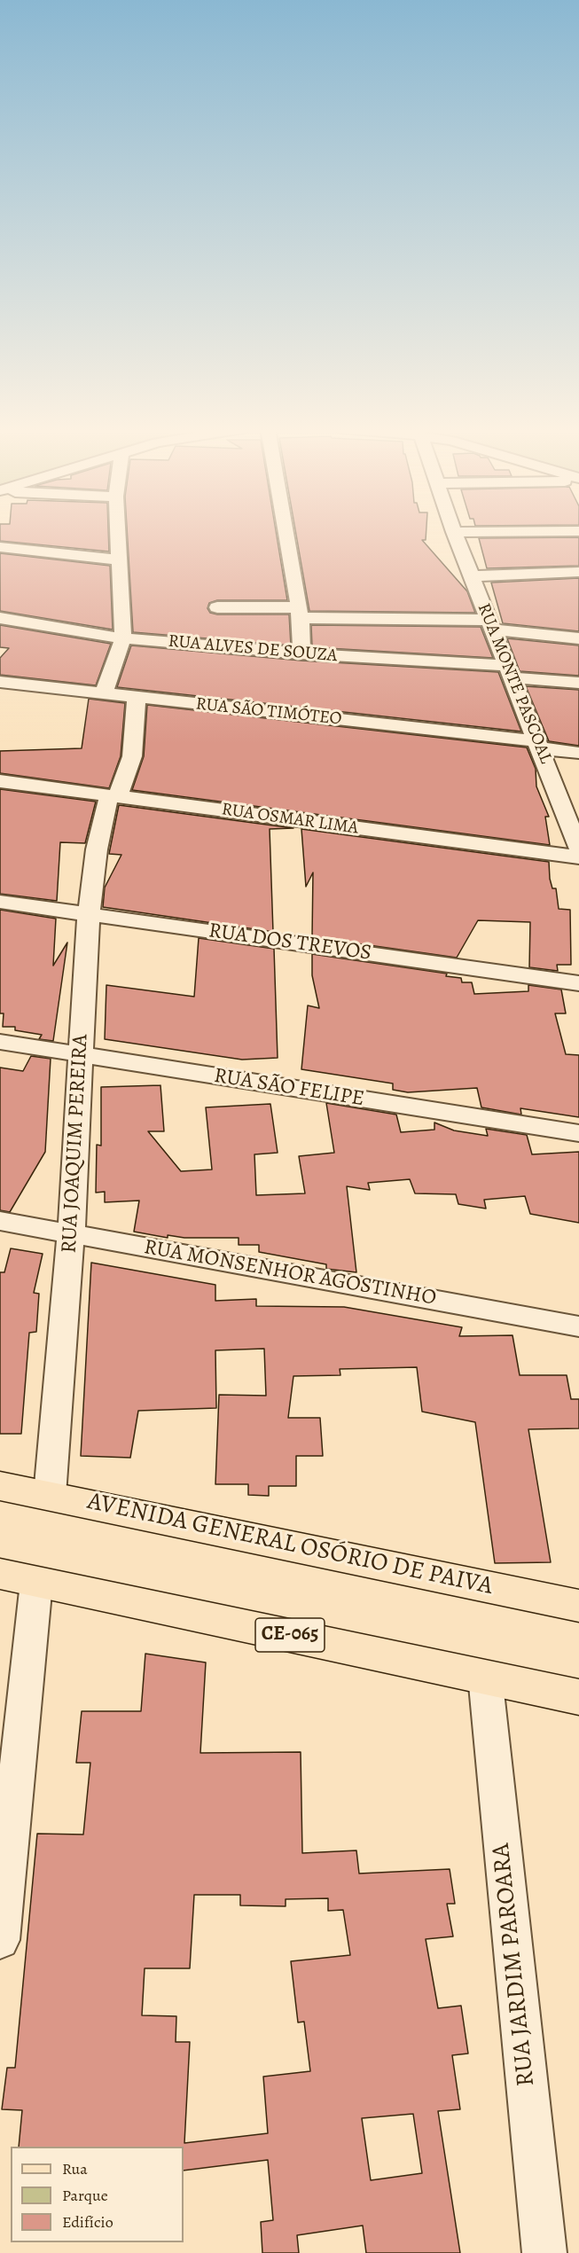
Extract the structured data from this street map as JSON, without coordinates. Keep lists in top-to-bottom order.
{
  "streets": {
    "main road": ["AVENIDA GENERAL OSÓRIO DE PAIVA", "CE-065"],
    "street": [
      "RUA ALVES DE SOUZA",
      "RUA MONTE PASCOAL",
      "RUA SÃO TIMÓTEO",
      "RUA OSMAR LIMA",
      "RUA DOS TREVOS",
      "RUA SÃO FELIPE",
      "RUA JOAQUIM PEREIRA",
      "RUA MONSENHOR AGOSTINHO",
      "RUA JARDIM PAROARA"
    ]
  },
  "crossings": [
    ["RUA ALVES DE SOUZA", "RUA MONTE PASCOAL"],
    ["RUA MONTE PASCOAL", "RUA SÃO TIMÓTEO"],
    ["RUA SÃO TIMÓTEO", "RUA JOAQUIM PEREIRA"],
    ["RUA OSMAR LIMA", "RUA JOAQUIM PEREIRA"],
    ["RUA DOS TREVOS", "RUA JOAQUIM PEREIRA"],
    ["RUA SÃO FELIPE", "RUA JOAQUIM PEREIRA"],
    ["RUA JOAQUIM PEREIRA", "RUA MONSENHOR AGOSTINHO"],
    ["RUA JOAQUIM PEREIRA", "AVENIDA GENERAL OSÓRIO DE PAIVA"],
    ["CE-065", "RUA JARDIM PAROARA"]
  ],
  "legend": ["Rua", "Parque", "Edifício"]
}
